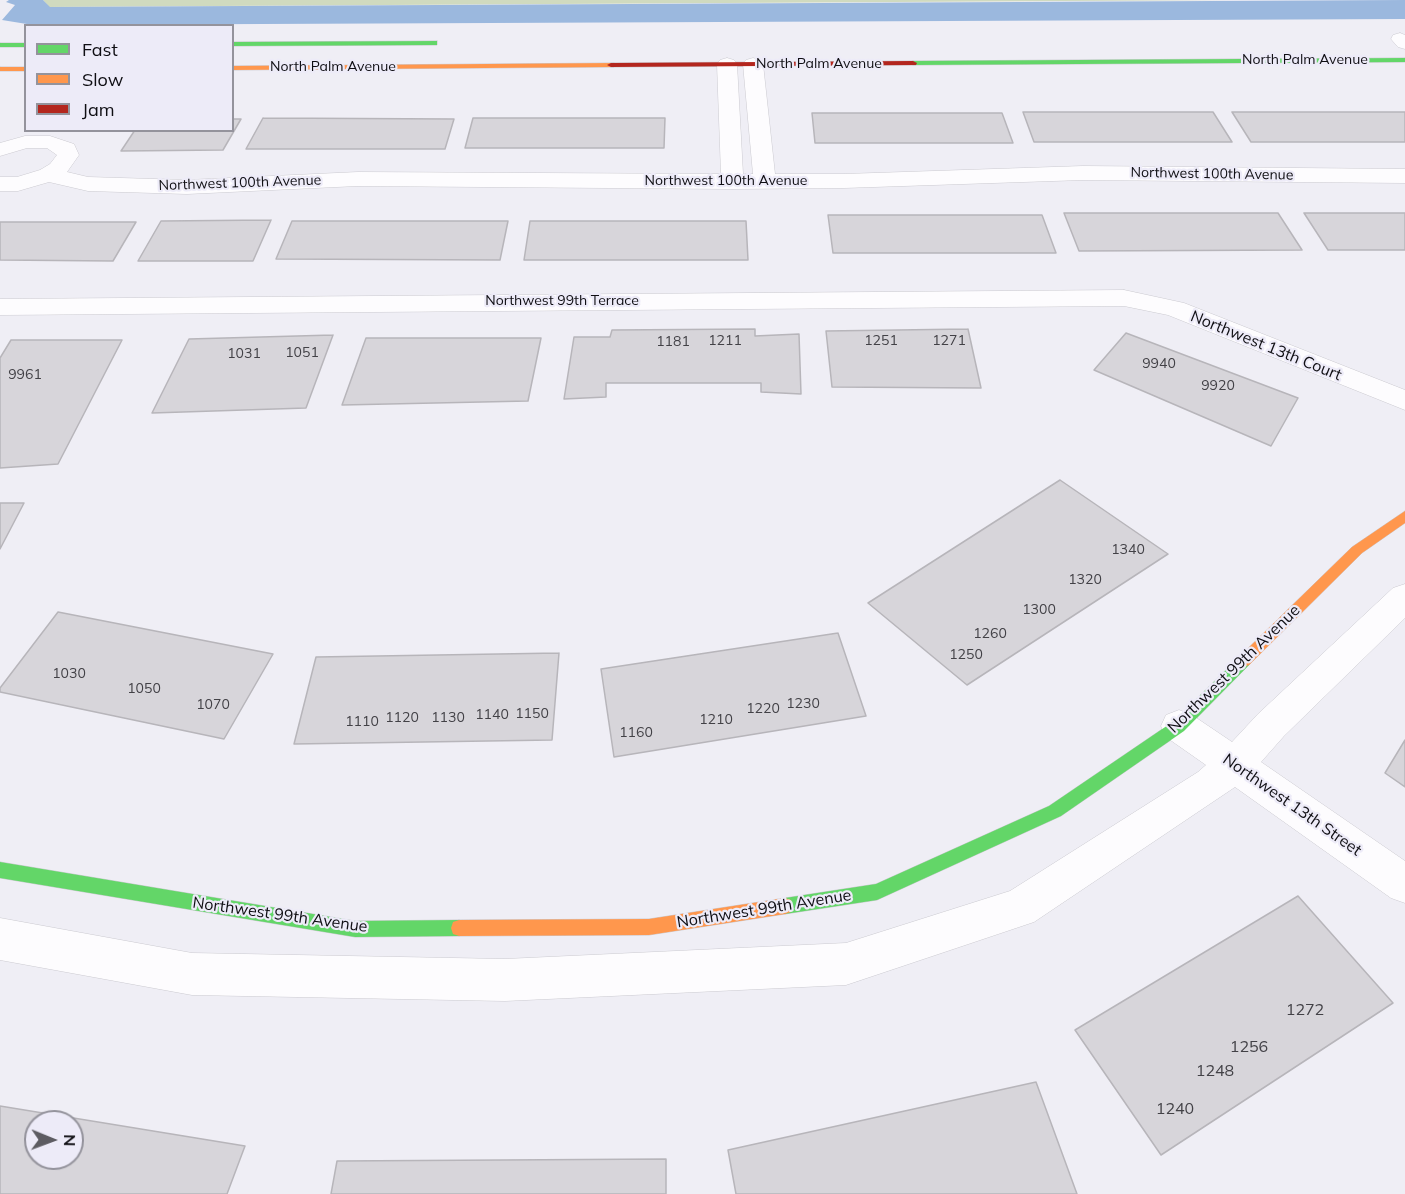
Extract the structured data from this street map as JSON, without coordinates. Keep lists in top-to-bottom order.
{
  "streets": {
    "main road": ["North Palm Avenue", "Northwest 99th Avenue"],
    "street": [
      "Northwest 100th Avenue",
      "Northwest 99th Terrace",
      "Northwest 13th Court",
      "Northwest 13th Street"
    ]
  },
  "crossings": [
    ["Northwest 99th Terrace", "Northwest 13th Court"],
    ["Northwest 99th Avenue", "Northwest 13th Street"]
  ],
  "house_numbers": [
    "1211",
    "1251",
    "1271",
    "1181",
    "1051",
    "1031",
    "9940",
    "9961",
    "9920",
    "1340",
    "1320",
    "1300",
    "1260",
    "1250",
    "1030",
    "1050",
    "1230",
    "1070",
    "1220",
    "1150",
    "1140",
    "1120",
    "1130",
    "1210",
    "1110",
    "1160",
    "1272",
    "1256",
    "1248",
    "1240"
  ],
  "legend": ["Fast", "Slow", "Jam"],
  "north": "right"
}
